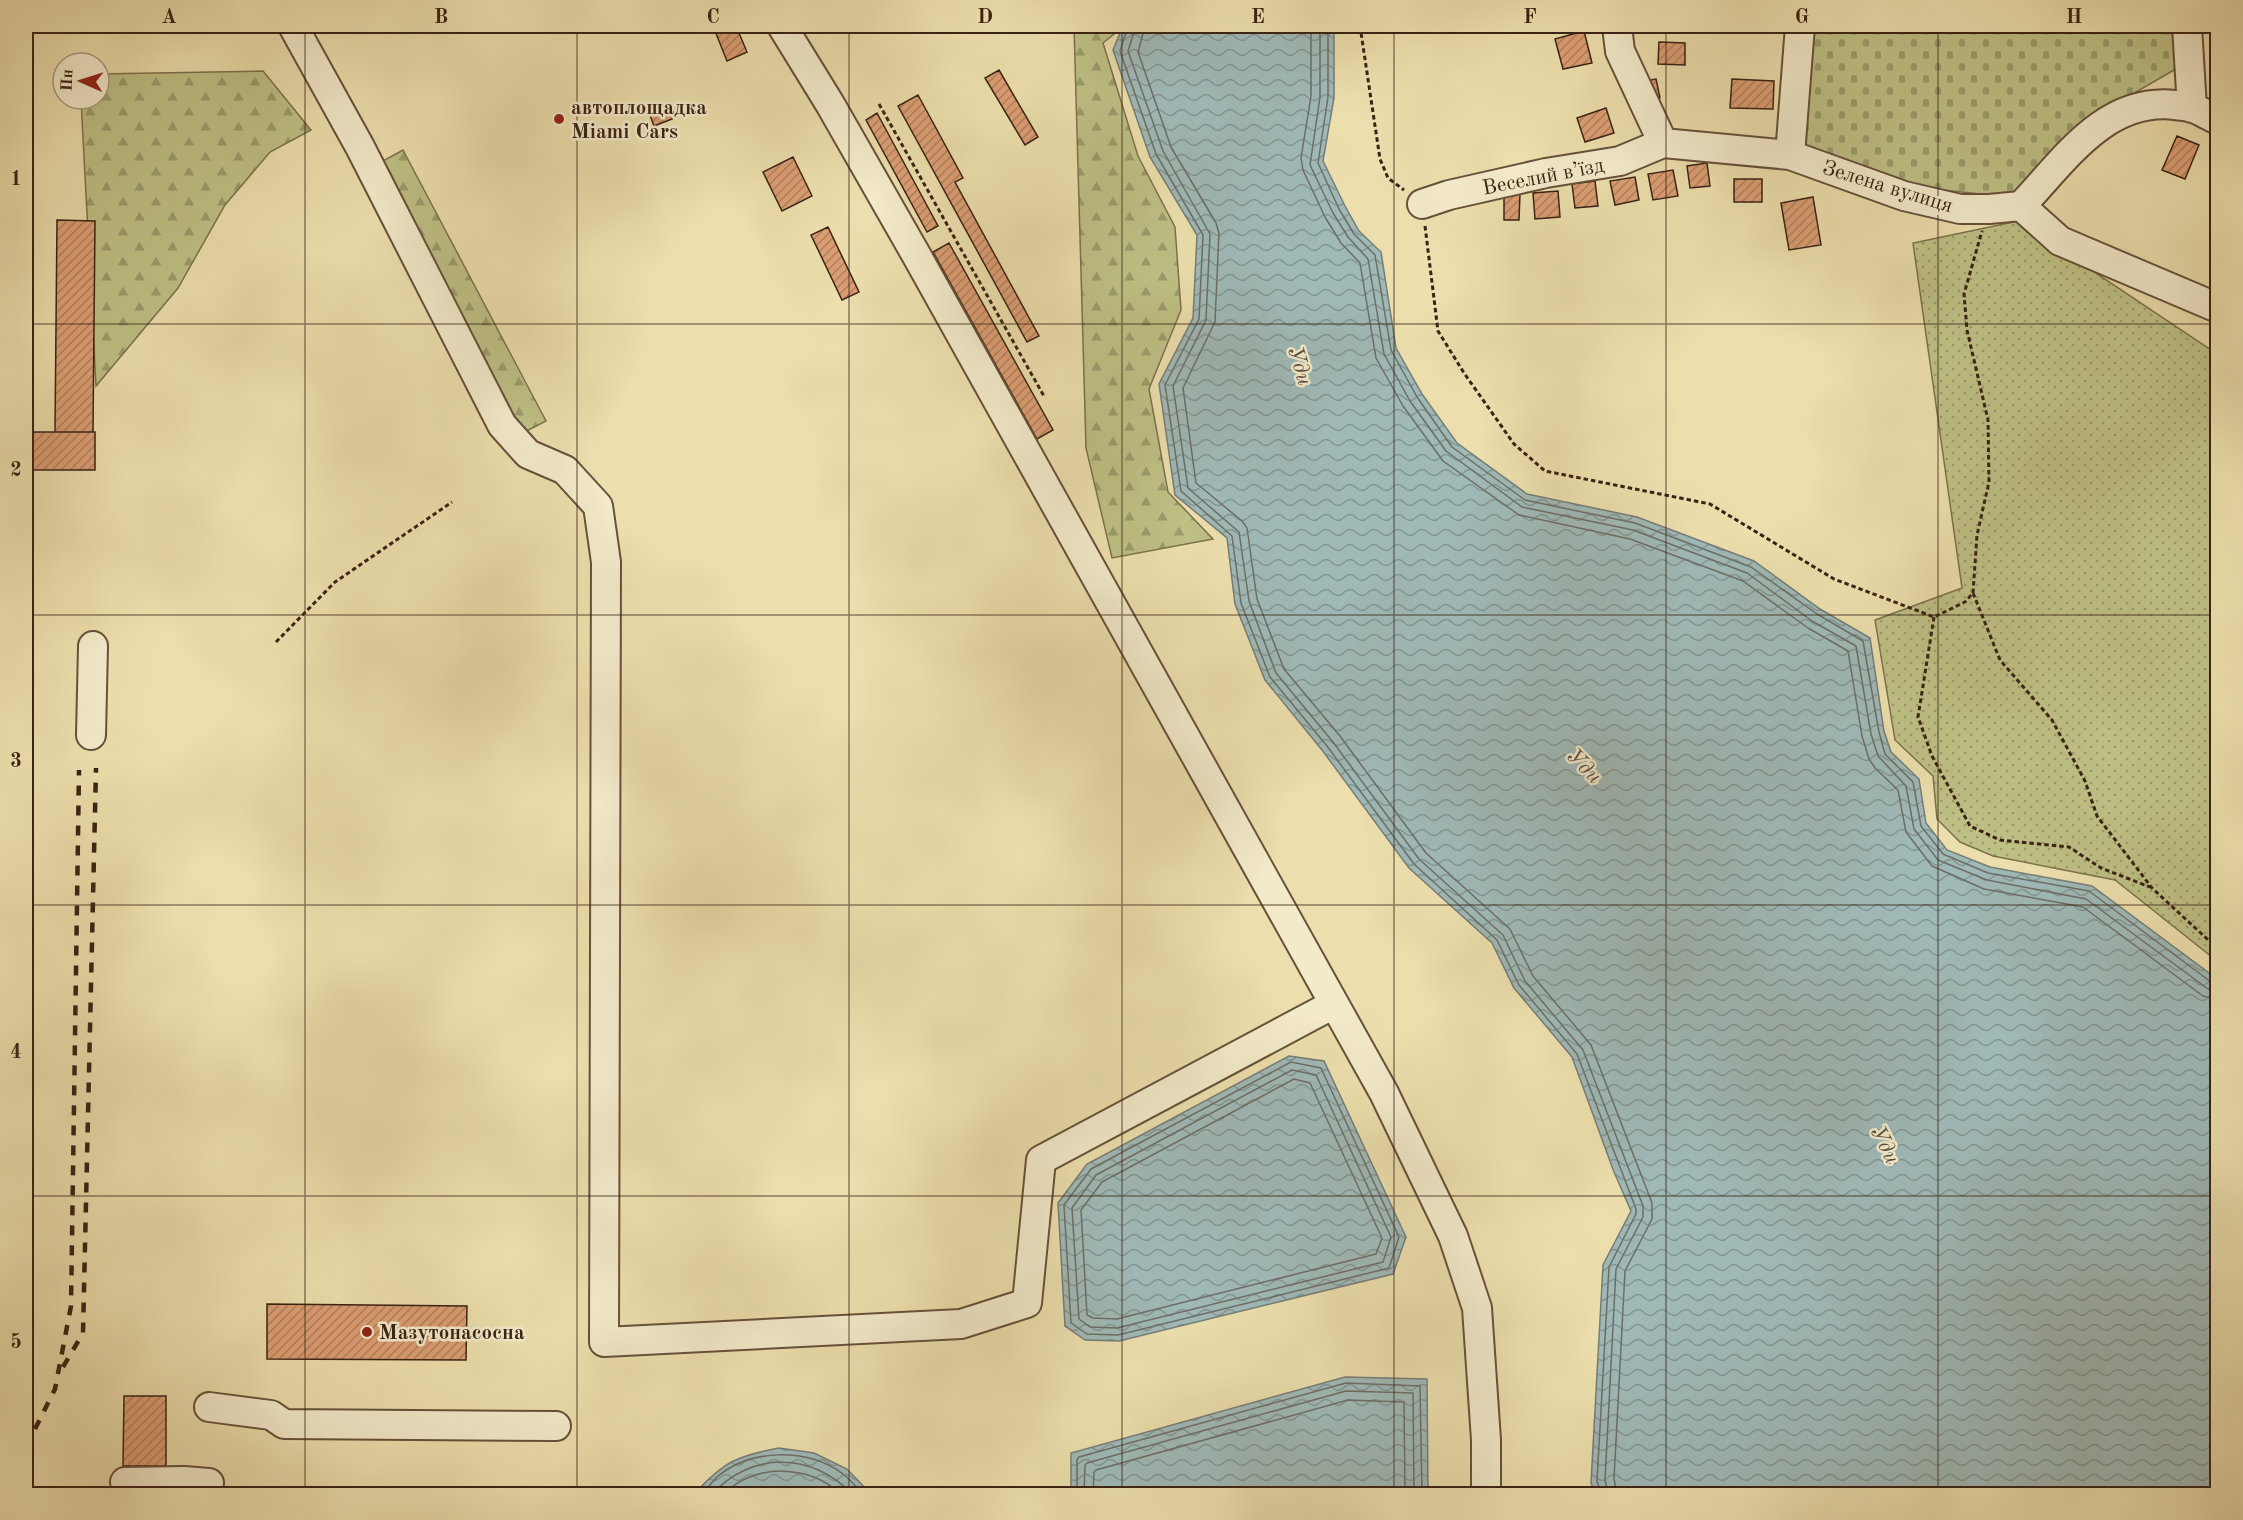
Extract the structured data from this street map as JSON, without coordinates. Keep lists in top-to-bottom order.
{
  "streets": {
    "street": ["Веселий в’їзд", "Зелена вулиця"]
  },
  "crossings": [
    ["Веселий в’їзд", "Зелена вулиця"]
  ],
  "water": ["Уди"],
  "places": ["автоплощадка Miami Cars", "Мазутонасосна"],
  "north": "left",
  "grid": {
    "columns": [
      "A",
      "B",
      "C",
      "D",
      "E",
      "F",
      "G",
      "H"
    ],
    "rows": [
      "1",
      "2",
      "3",
      "4",
      "5"
    ]
  }
}
